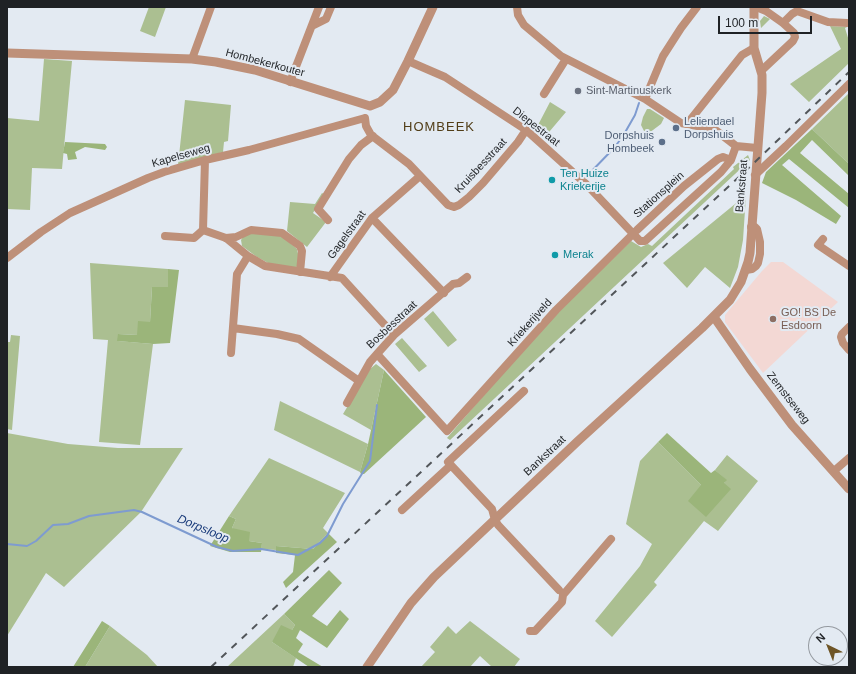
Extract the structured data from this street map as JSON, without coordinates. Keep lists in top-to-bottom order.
{
  "streets": {
    "street": [
      "Hombekerkouter",
      "Diepestraat",
      "Kapelseweg",
      "Kruisbesstraat",
      "Bankstraat",
      "Stationsplein",
      "Gagelstraat",
      "Kriekerijveld",
      "Bosbesstraat",
      "Zemstseweg"
    ]
  },
  "crossings": [
    ["Diepestraat", "Kruisbesstraat"],
    ["Diepestraat", "Stationsplein"],
    ["Diepestraat", "Kriekerijveld"],
    ["Kapelseweg", "Kruisbesstraat"],
    ["Kruisbesstraat", "Gagelstraat"],
    ["Bankstraat", "Zemstseweg"],
    ["Stationsplein", "Kriekerijveld"],
    ["Kriekerijveld", "Bosbesstraat"]
  ],
  "districts": ["HOMBEEK"],
  "water": ["Dorpsloop"],
  "places": [
    "Sint-Martinuskerk",
    "Leliendael Dorpshuis",
    "Dorpshuis Hombeek",
    "Ten Huize Kriekerije",
    "Merak",
    "GO! BS De Esdoorn"
  ],
  "scale_bar": "100 m",
  "north": "top left"
}
